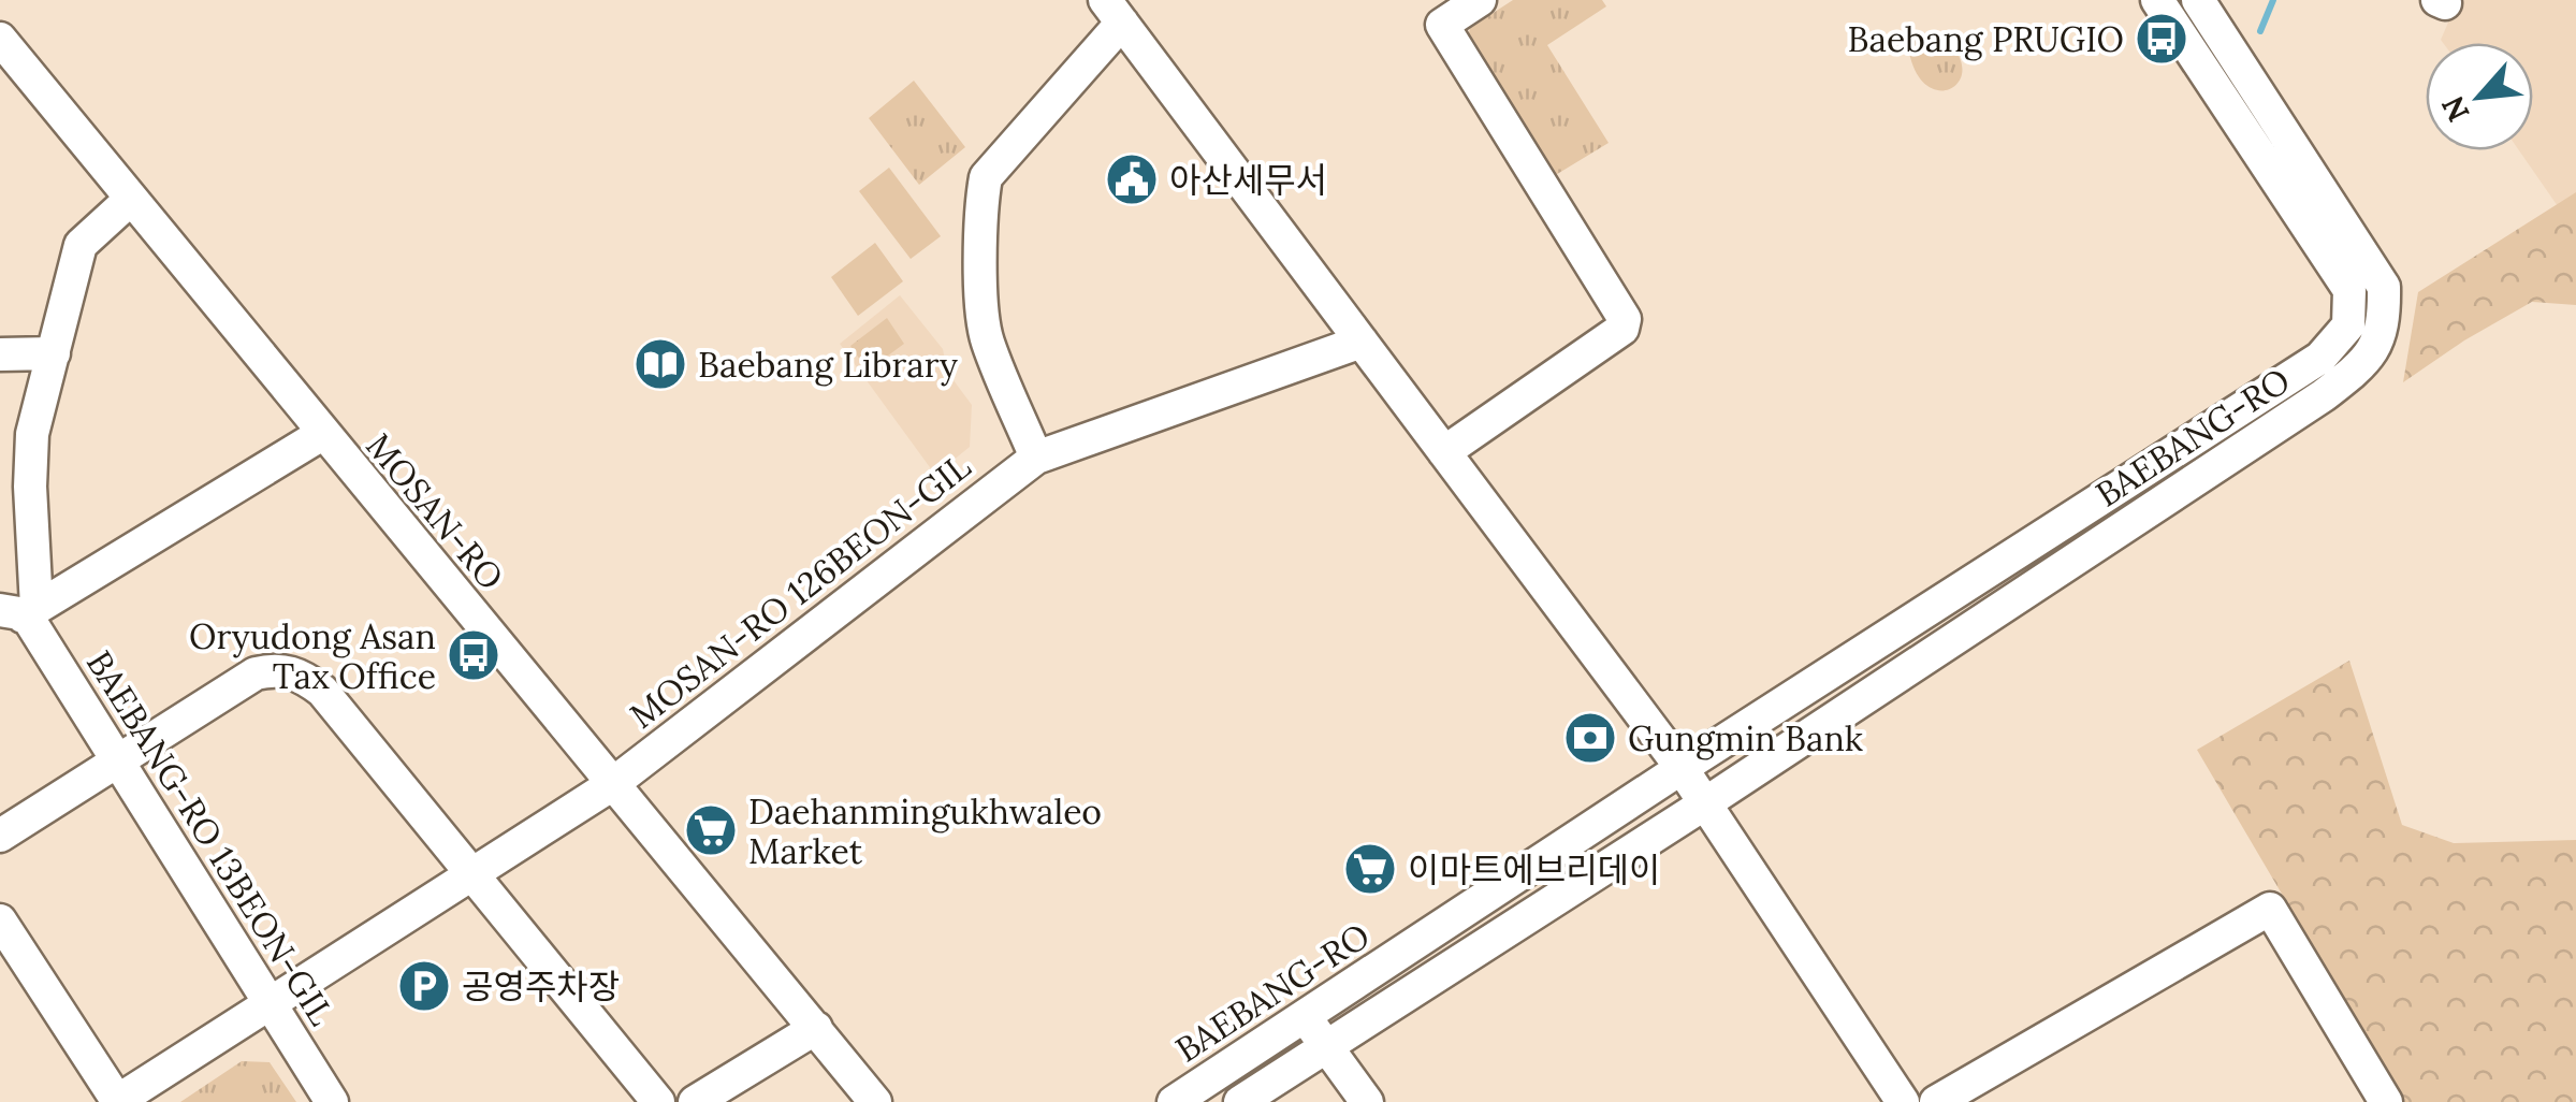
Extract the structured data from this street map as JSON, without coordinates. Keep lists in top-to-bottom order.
{
  "streets": {
    "street": [
      "BAEBANG-RO",
      "MOSAN-RO",
      "MOSAN-RO 126BEON-GIL",
      "BAEBANG-RO 13BEON-GIL"
    ]
  },
  "crossings": [
    ["MOSAN-RO", "MOSAN-RO 126BEON-GIL"],
    ["MOSAN-RO 126BEON-GIL", "BAEBANG-RO 13BEON-GIL"]
  ],
  "places": {
    "bus stop": ["Baebang PRUGIO", "Oryudong Asan Tax Office"],
    "public building": ["아산세무서"],
    "library": ["Baebang Library"],
    "bank": ["Gungmin Bank"],
    "supermarket": ["Daehanmingukhwaleo Market", "이마트에브리데이"],
    "parking": ["공영주차장"]
  },
  "north": "bottom left"
}
